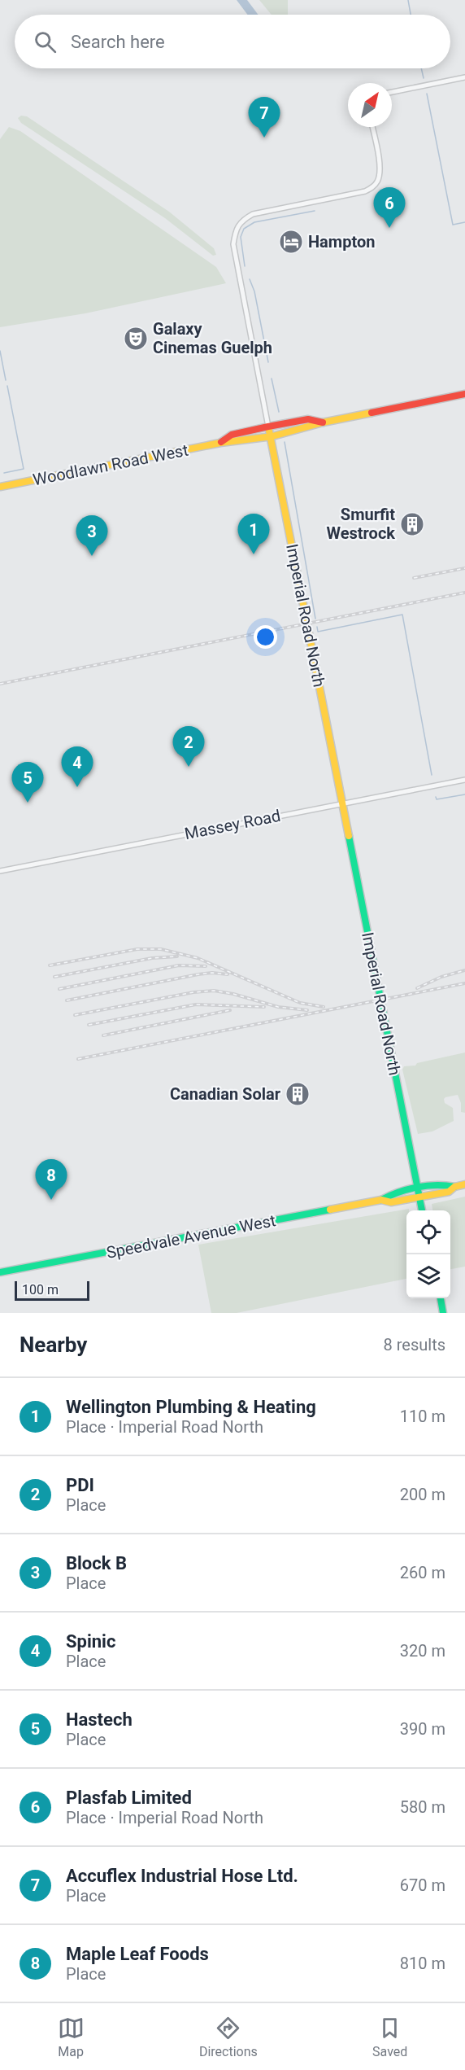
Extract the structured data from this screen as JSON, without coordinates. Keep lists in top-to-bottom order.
{
  "streets": {
    "main road": ["Woodlawn Road West", "Imperial Road North", "Speedvale Avenue West"],
    "street": ["Massey Road"]
  },
  "crossings": [
    ["Woodlawn Road West", "Imperial Road North"],
    ["Imperial Road North", "Massey Road"],
    ["Imperial Road North", "Speedvale Avenue West"]
  ],
  "places": {
    "hotel": ["Hampton"],
    "theatre": ["Galaxy Cinemas Guelph"],
    "building": ["Smurfit Westrock", "Canadian Solar"]
  },
  "scale_bar": "100 m",
  "north": "top right",
  "page": {
    "search": "Search here",
    "pins": [
      "7",
      "6",
      "1",
      "3",
      "2",
      "4",
      "5",
      "8"
    ],
    "scale": "100 m",
    "heading": ["Nearby", "8 results"],
    "list": [
      {
        "mark": "1",
        "name": "Wellington Plumbing & Heating",
        "note": "Place · Imperial Road North",
        "value": "110 m"
      },
      {
        "mark": "2",
        "name": "PDI",
        "note": "Place",
        "value": "200 m"
      },
      {
        "mark": "3",
        "name": "Block B",
        "note": "Place",
        "value": "260 m"
      },
      {
        "mark": "4",
        "name": "Spinic",
        "note": "Place",
        "value": "320 m"
      },
      {
        "mark": "5",
        "name": "Hastech",
        "note": "Place",
        "value": "390 m"
      },
      {
        "mark": "6",
        "name": "Plasfab Limited",
        "note": "Place · Imperial Road North",
        "value": "580 m"
      },
      {
        "mark": "7",
        "name": "Accuflex Industrial Hose Ltd.",
        "note": "Place",
        "value": "670 m"
      },
      {
        "mark": "8",
        "name": "Maple Leaf Foods",
        "note": "Place",
        "value": "810 m"
      }
    ],
    "nav": ["Map", "Directions", "Saved"]
  }
}
